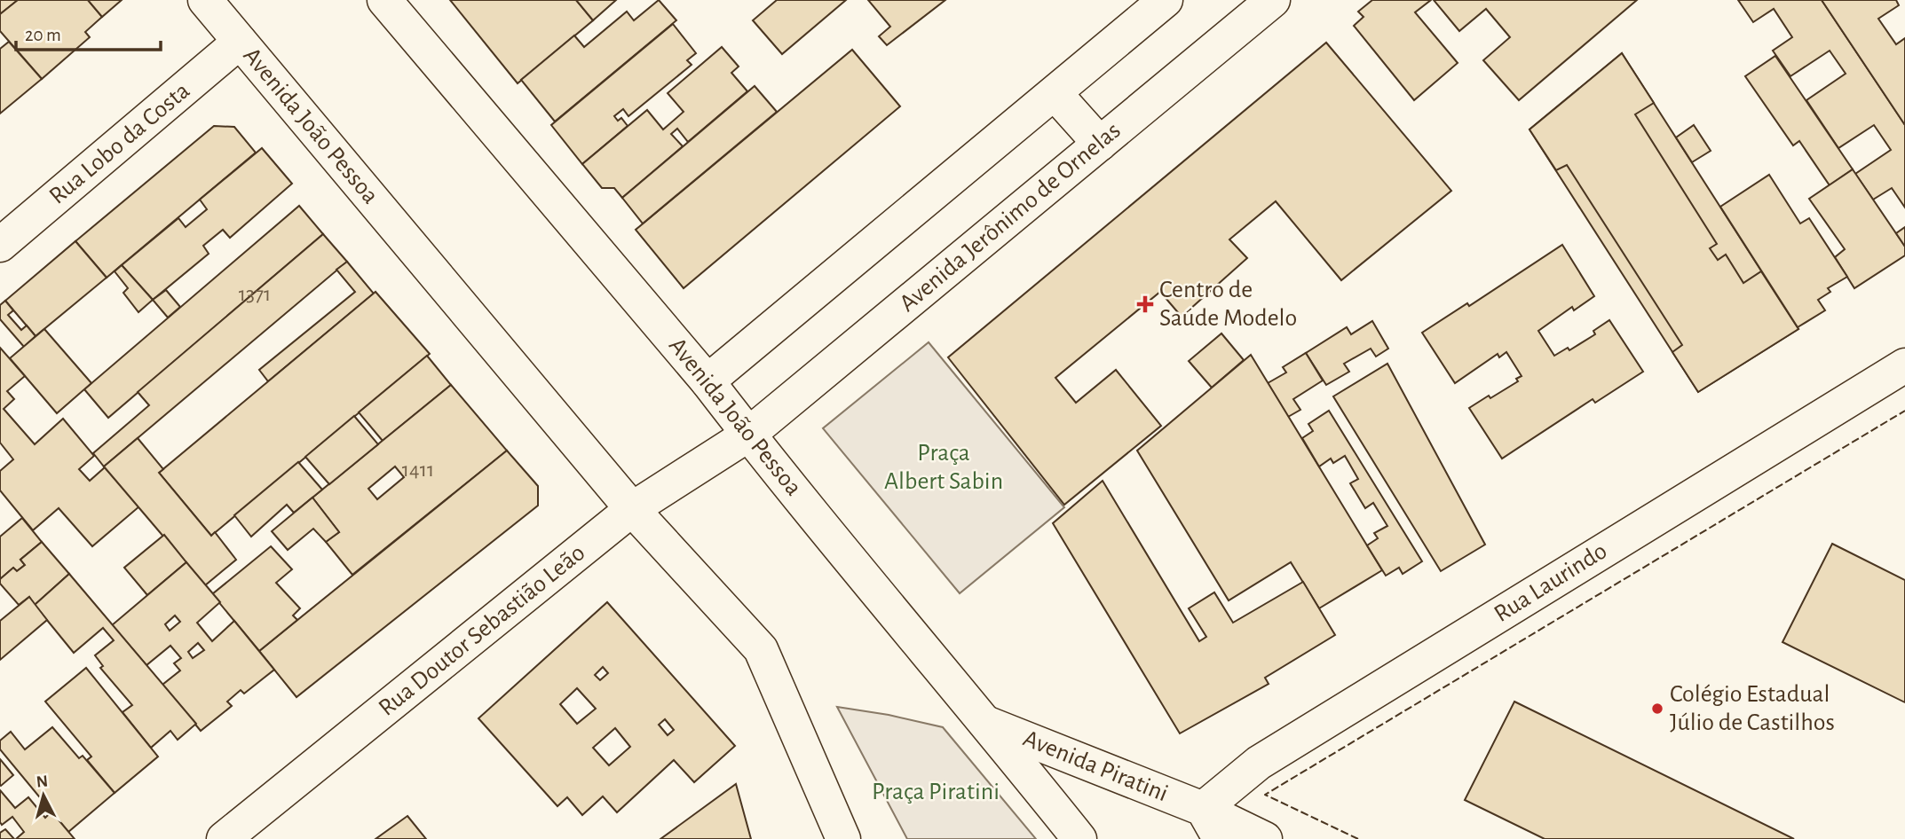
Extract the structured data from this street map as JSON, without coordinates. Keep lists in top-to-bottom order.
{
  "streets": {
    "street": [
      "Avenida João Pessoa",
      "Rua Lobo da Costa",
      "Avenida Jerônimo de Ornelas",
      "Rua Laurindo",
      "Rua Doutor Sebastião Leão",
      "Avenida Piratini"
    ]
  },
  "crossings": [
    ["Avenida João Pessoa", "Rua Lobo da Costa"],
    ["Avenida João Pessoa", "Avenida Jerônimo de Ornelas"],
    ["Avenida João Pessoa", "Rua Doutor Sebastião Leão"],
    ["Avenida João Pessoa", "Avenida Piratini"],
    ["Avenida Jerônimo de Ornelas", "Rua Doutor Sebastião Leão"],
    ["Rua Laurindo", "Avenida Piratini"]
  ],
  "parks": ["Praça Albert Sabin", "Praça Piratini"],
  "places": {
    "health": ["Centro de Saúde Modelo"],
    "other": ["Colégio Estadual Júlio de Castilhos"]
  },
  "house_numbers": ["1371", "1411"],
  "scale_bar": "20 m",
  "north": "top"
}
